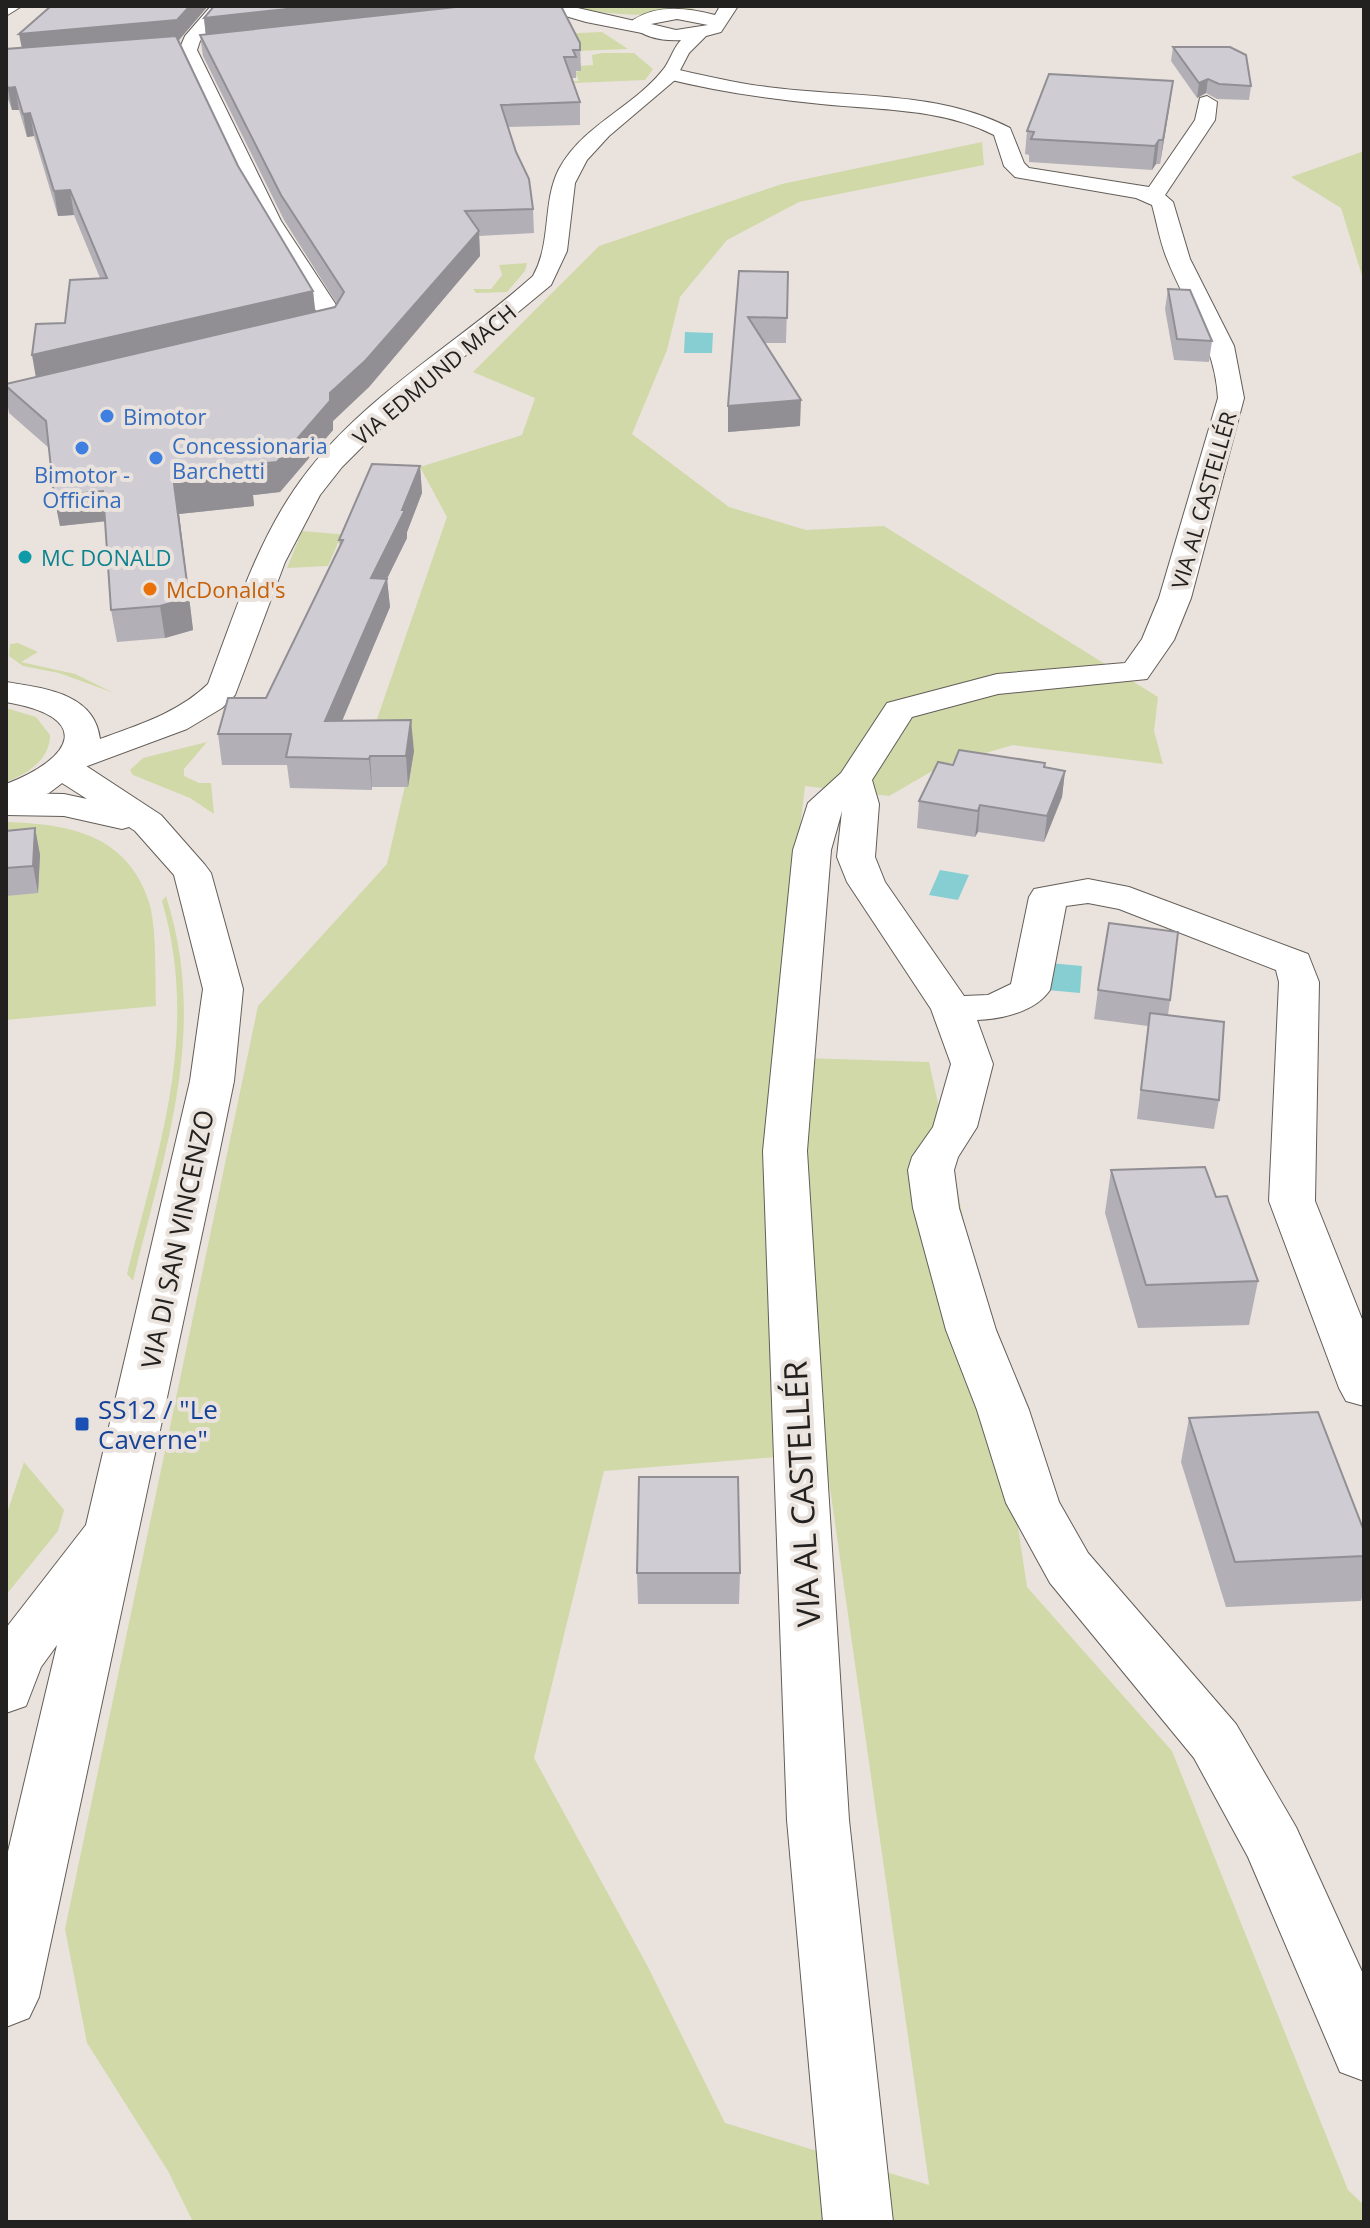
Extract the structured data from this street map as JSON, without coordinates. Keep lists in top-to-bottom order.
{
  "streets": {
    "street": ["VIA EDMUND MACH", "VIA AL CASTELLÉR", "VIA DI SAN VINCENZO"]
  },
  "crossings": [
    ["VIA EDMUND MACH", "VIA DI SAN VINCENZO"]
  ],
  "places": {
    "other": [
      "Bimotor",
      "Bimotor - Officina",
      "Concessionaria Barchetti",
      "MC DONALD",
      "McDonald's"
    ],
    "transit": ["SS12 / \"Le Caverne\""]
  }
}
